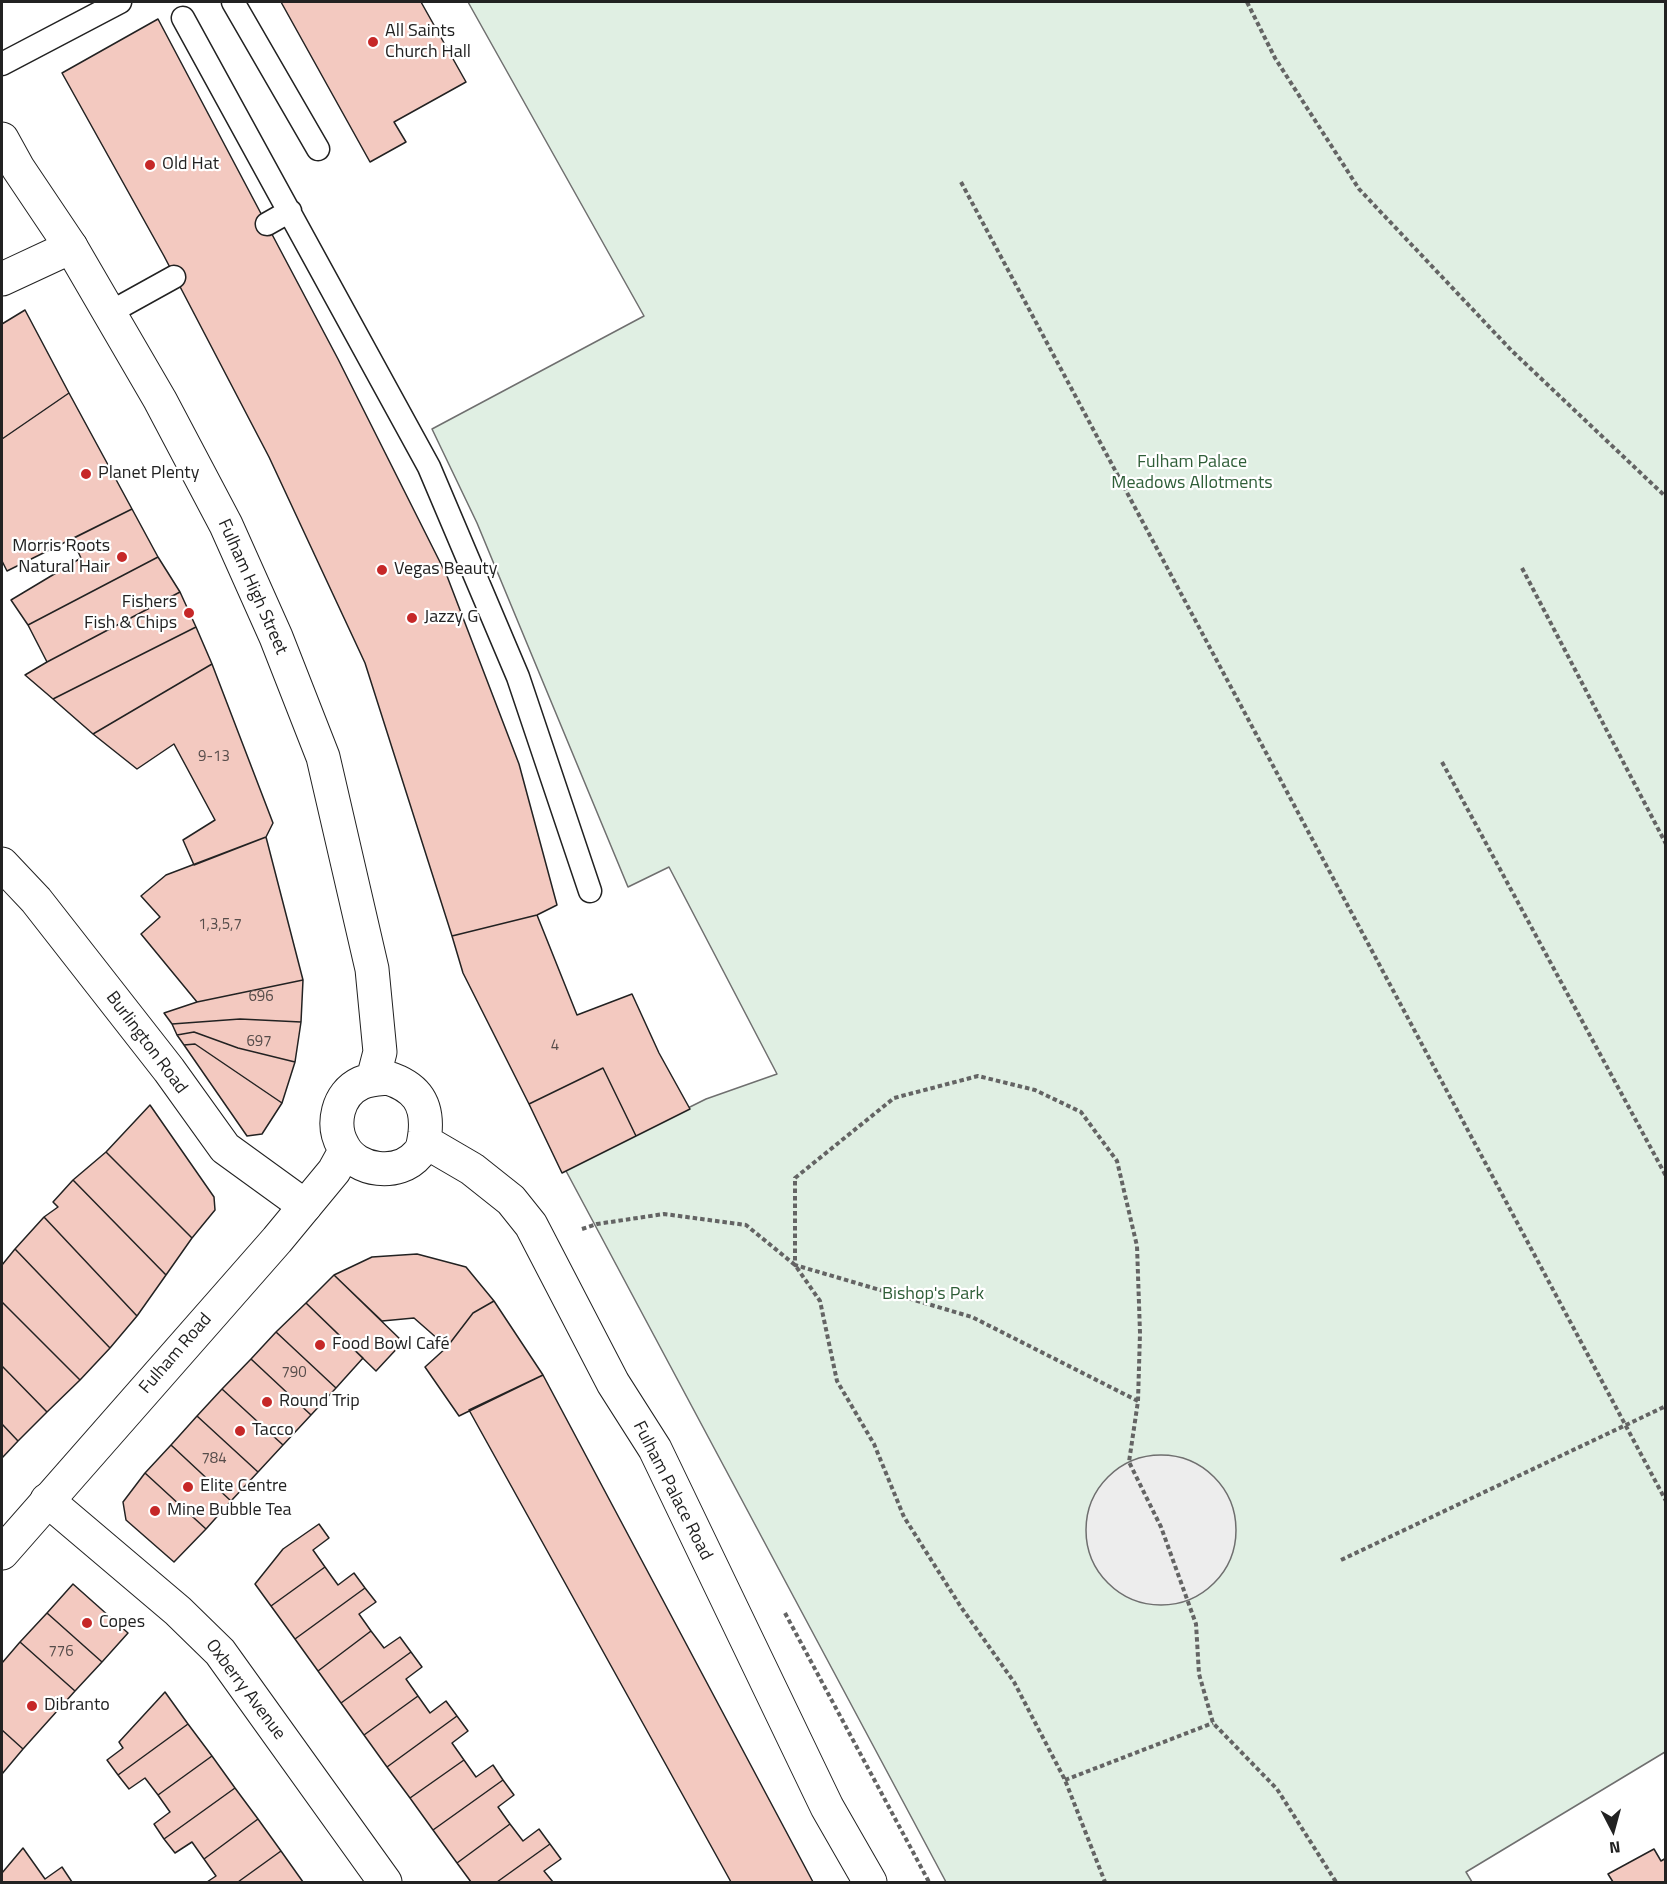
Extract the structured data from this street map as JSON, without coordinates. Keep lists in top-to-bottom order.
{
  "streets": {
    "main road": [
      "Fulham High Street",
      "Burlington Road",
      "Fulham Road",
      "Fulham Palace Road",
      "Oxberry Avenue"
    ]
  },
  "crossings": [
    ["Fulham High Street", "Fulham Road"],
    ["Fulham High Street", "Fulham Palace Road"],
    ["Burlington Road", "Fulham Road"],
    ["Fulham Road", "Fulham Palace Road"],
    ["Fulham Road", "Oxberry Avenue"]
  ],
  "parks": ["Fulham Palace Meadows Allotments", "Bishop's Park"],
  "places": [
    "All Saints Church Hall",
    "Old Hat",
    "Planet Plenty",
    "Morris Roots Natural Hair",
    "Vegas Beauty",
    "Fishers Fish & Chips",
    "Jazzy G",
    "Food Bowl Café",
    "Round Trip",
    "Tacco",
    "Elite Centre",
    "Mine Bubble Tea",
    "Copes",
    "Dibranto"
  ],
  "house_numbers": [
    "9-13",
    "1,3,5,7",
    "696",
    "697",
    "4",
    "790",
    "784",
    "776"
  ],
  "north": "bottom"
}
